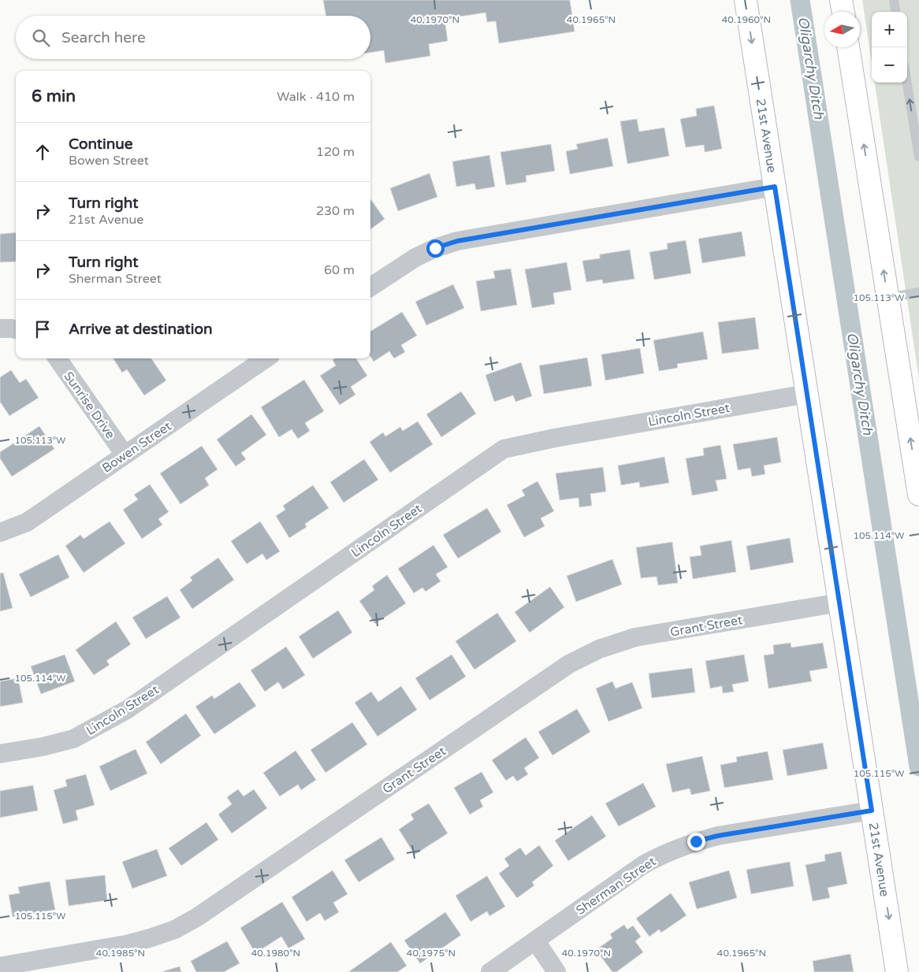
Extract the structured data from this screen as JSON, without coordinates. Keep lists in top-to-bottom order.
{
  "streets": {
    "street": [
      "21st Avenue",
      "Sunrise Drive",
      "Lincoln Street",
      "Bowen Street",
      "Grant Street",
      "Sherman Street"
    ]
  },
  "crossings": [
    ["21st Avenue", "Lincoln Street"],
    ["21st Avenue", "Grant Street"],
    ["21st Avenue", "Sherman Street"],
    ["Sunrise Drive", "Bowen Street"]
  ],
  "water": ["Oligarchy Ditch"],
  "north": "left",
  "page": {
    "map_buttons": ["+", "−"],
    "search": "Search here",
    "heading": ["6 min", "Walk · 410 m"],
    "list": [
      ["Continue", "Bowen Street", "120 m"],
      ["Turn right", "21st Avenue", "230 m"],
      ["Turn right", "Sherman Street", "60 m"],
      "Arrive at destination"
    ]
  },
  "coordinates": [
    "40.1970°N",
    "40.1965°N",
    "40.1960°N",
    "105.113°W",
    "105.114°W",
    "105.115°W",
    "40.1985°N",
    "40.1980°N",
    "40.1975°N"
  ]
}
